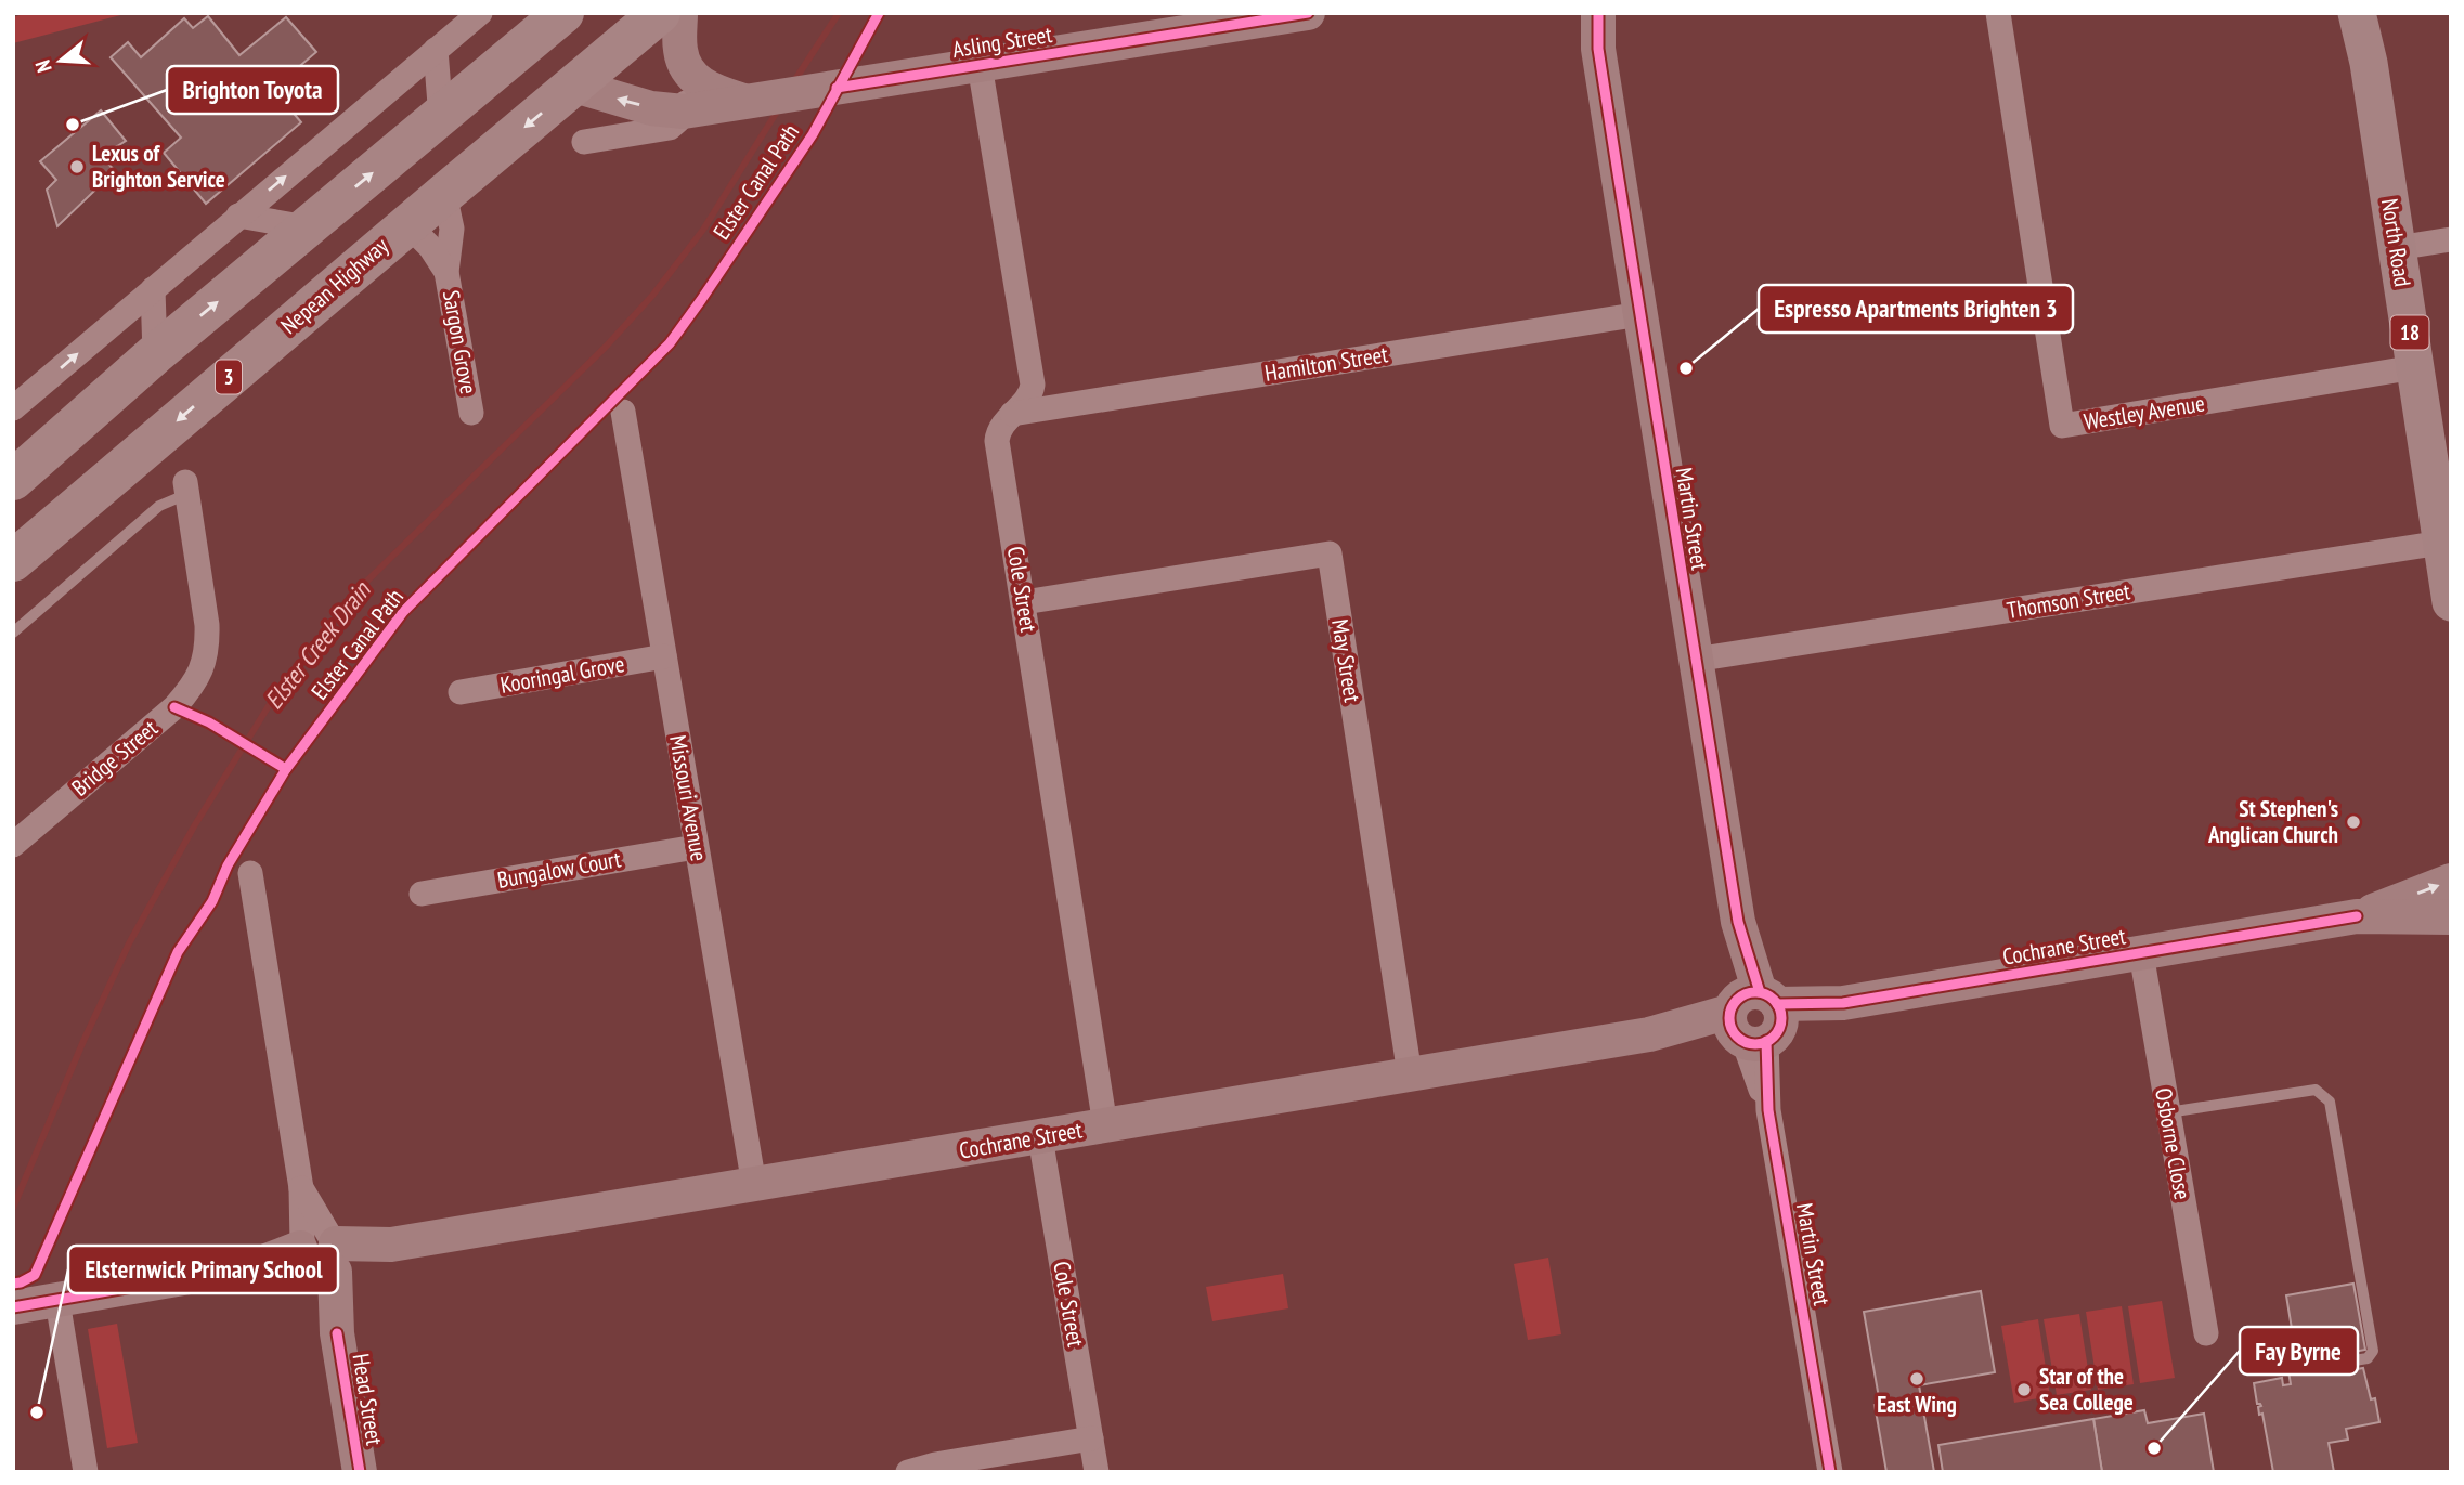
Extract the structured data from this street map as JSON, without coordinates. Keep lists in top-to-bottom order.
{
  "streets": {
    "highway": ["Nepean Highway", "3"],
    "main road": ["North Road", "18"],
    "street": [
      "Asling Street",
      "Sargon Grove",
      "Hamilton Street",
      "Westley Avenue",
      "Martin Street",
      "Cole Street",
      "Thomson Street",
      "May Street",
      "Kooringal Grove",
      "Bridge Street",
      "Missouri Avenue",
      "Bungalow Court",
      "Cochrane Street",
      "Osborne Close",
      "Head Street"
    ],
    "cycle path": ["Elster Canal Path"]
  },
  "crossings": [
    ["Asling Street", "Nepean Highway"],
    ["Asling Street", "Cole Street"],
    ["North Road", "Westley Avenue"],
    ["North Road", "Thomson Street"],
    ["Nepean Highway", "Sargon Grove"],
    ["Hamilton Street", "Martin Street"],
    ["Hamilton Street", "Cole Street"],
    ["Martin Street", "Thomson Street"],
    ["Martin Street", "Cochrane Street"],
    ["Cole Street", "May Street"],
    ["Cole Street", "Cochrane Street"],
    ["May Street", "Cochrane Street"],
    ["Kooringal Grove", "Missouri Avenue"],
    ["Missouri Avenue", "Bungalow Court"],
    ["Missouri Avenue", "Cochrane Street"],
    ["Cochrane Street", "Osborne Close"],
    ["Cochrane Street", "Head Street"]
  ],
  "water": ["Elster Creek Drain"],
  "places": [
    "Brighton Toyota",
    "Lexus of Brighton Service",
    "Espresso Apartments Brighten 3",
    "St Stephen's Anglican Church",
    "East Wing",
    "Star of the Sea College",
    "Elsternwick Primary School",
    "Fay Byrne"
  ],
  "north": "left"
}
